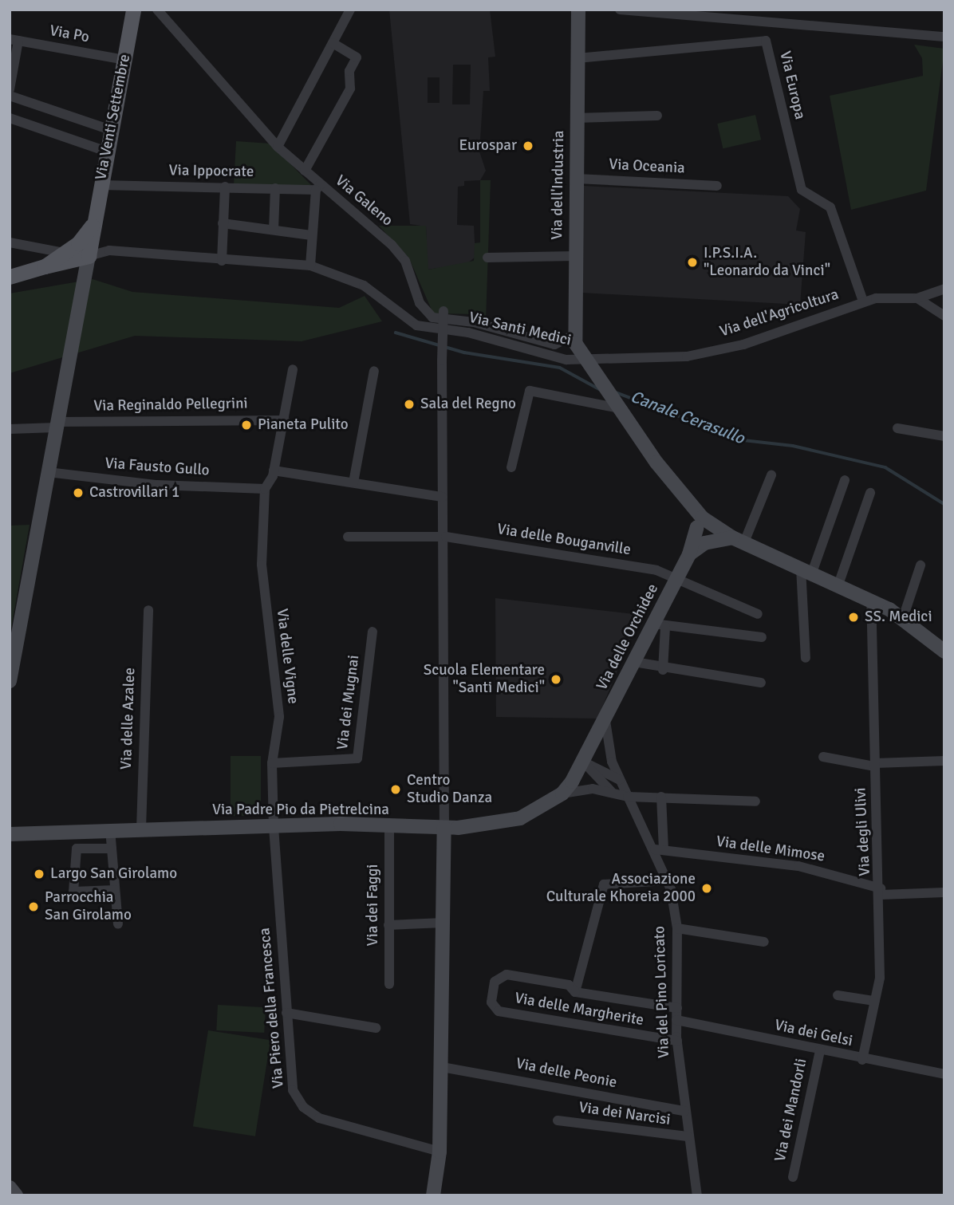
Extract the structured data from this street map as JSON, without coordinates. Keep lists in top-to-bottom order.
{
  "streets": {
    "main road": ["Via Venti Settembre"],
    "street": [
      "Via Po",
      "Via Europa",
      "Via Oceania",
      "Via Ippocrate",
      "Via dell'Industria",
      "Via Galeno",
      "Via dell'Agricoltura",
      "Via Santi Medici",
      "Via Reginaldo Pellegrini",
      "Via Fausto Gullo",
      "Via delle Bouganville",
      "Via delle Orchidee",
      "Via delle Vigne",
      "Via dei Mugnai",
      "Via delle Azalee",
      "Via Padre Pio da Pietrelcina",
      "Via degli Ulivi",
      "Via delle Mimose",
      "Via dei Faggi",
      "Via del Pino Loricato",
      "Via Piero della Francesca",
      "Via delle Margherite",
      "Via dei Gelsi",
      "Via delle Peonie",
      "Via dei Mandorli",
      "Via dei Narcisi"
    ]
  },
  "crossings": [
    ["Via Po", "Via Venti Settembre"],
    ["Via Europa", "Via dell'Industria"],
    ["Via Europa", "Via dell'Agricoltura"],
    ["Via Venti Settembre", "Via Ippocrate"],
    ["Via Venti Settembre", "Via Santi Medici"],
    ["Via Oceania", "Via dell'Industria"],
    ["Via Ippocrate", "Via Galeno"],
    ["Via dell'Industria", "Via Galeno"],
    ["Via dell'Industria", "Via dell'Agricoltura"],
    ["Via dell'Industria", "Via Santi Medici"],
    ["Via dell'Agricoltura", "Via Santi Medici"],
    ["Via Santi Medici", "Via delle Orchidee"],
    ["Via Santi Medici", "Via degli Ulivi"],
    ["Via Fausto Gullo", "Via delle Vigne"],
    ["Via delle Bouganville", "Via delle Orchidee"],
    ["Via delle Orchidee", "Via Padre Pio da Pietrelcina"],
    ["Via delle Orchidee", "Via del Pino Loricato"],
    ["Via delle Vigne", "Via dei Mugnai"],
    ["Via delle Vigne", "Via Padre Pio da Pietrelcina"],
    ["Via delle Vigne", "Via Piero della Francesca"],
    ["Via delle Azalee", "Via Padre Pio da Pietrelcina"],
    ["Via Padre Pio da Pietrelcina", "Via dei Faggi"],
    ["Via Padre Pio da Pietrelcina", "Via Piero della Francesca"],
    ["Via degli Ulivi", "Via delle Mimose"],
    ["Via degli Ulivi", "Via dei Gelsi"],
    ["Via delle Mimose", "Via del Pino Loricato"],
    ["Via del Pino Loricato", "Via delle Margherite"],
    ["Via del Pino Loricato", "Via dei Gelsi"],
    ["Via del Pino Loricato", "Via delle Peonie"],
    ["Via del Pino Loricato", "Via dei Narcisi"],
    ["Via dei Gelsi", "Via dei Mandorli"]
  ],
  "water": ["Canale Cerasullo"],
  "places": [
    "Eurospar",
    "I.P.S.I.A. \"Leonardo da Vinci\"",
    "Sala del Regno",
    "Pianeta Pulito",
    "Castrovillari 1",
    "SS. Medici",
    "Scuola Elementare \"Santi Medici\"",
    "Centro Studio Danza",
    "Largo San Girolamo",
    "Associazione Culturale Khoreia 2000",
    "Parrocchia San Girolamo"
  ]
}
